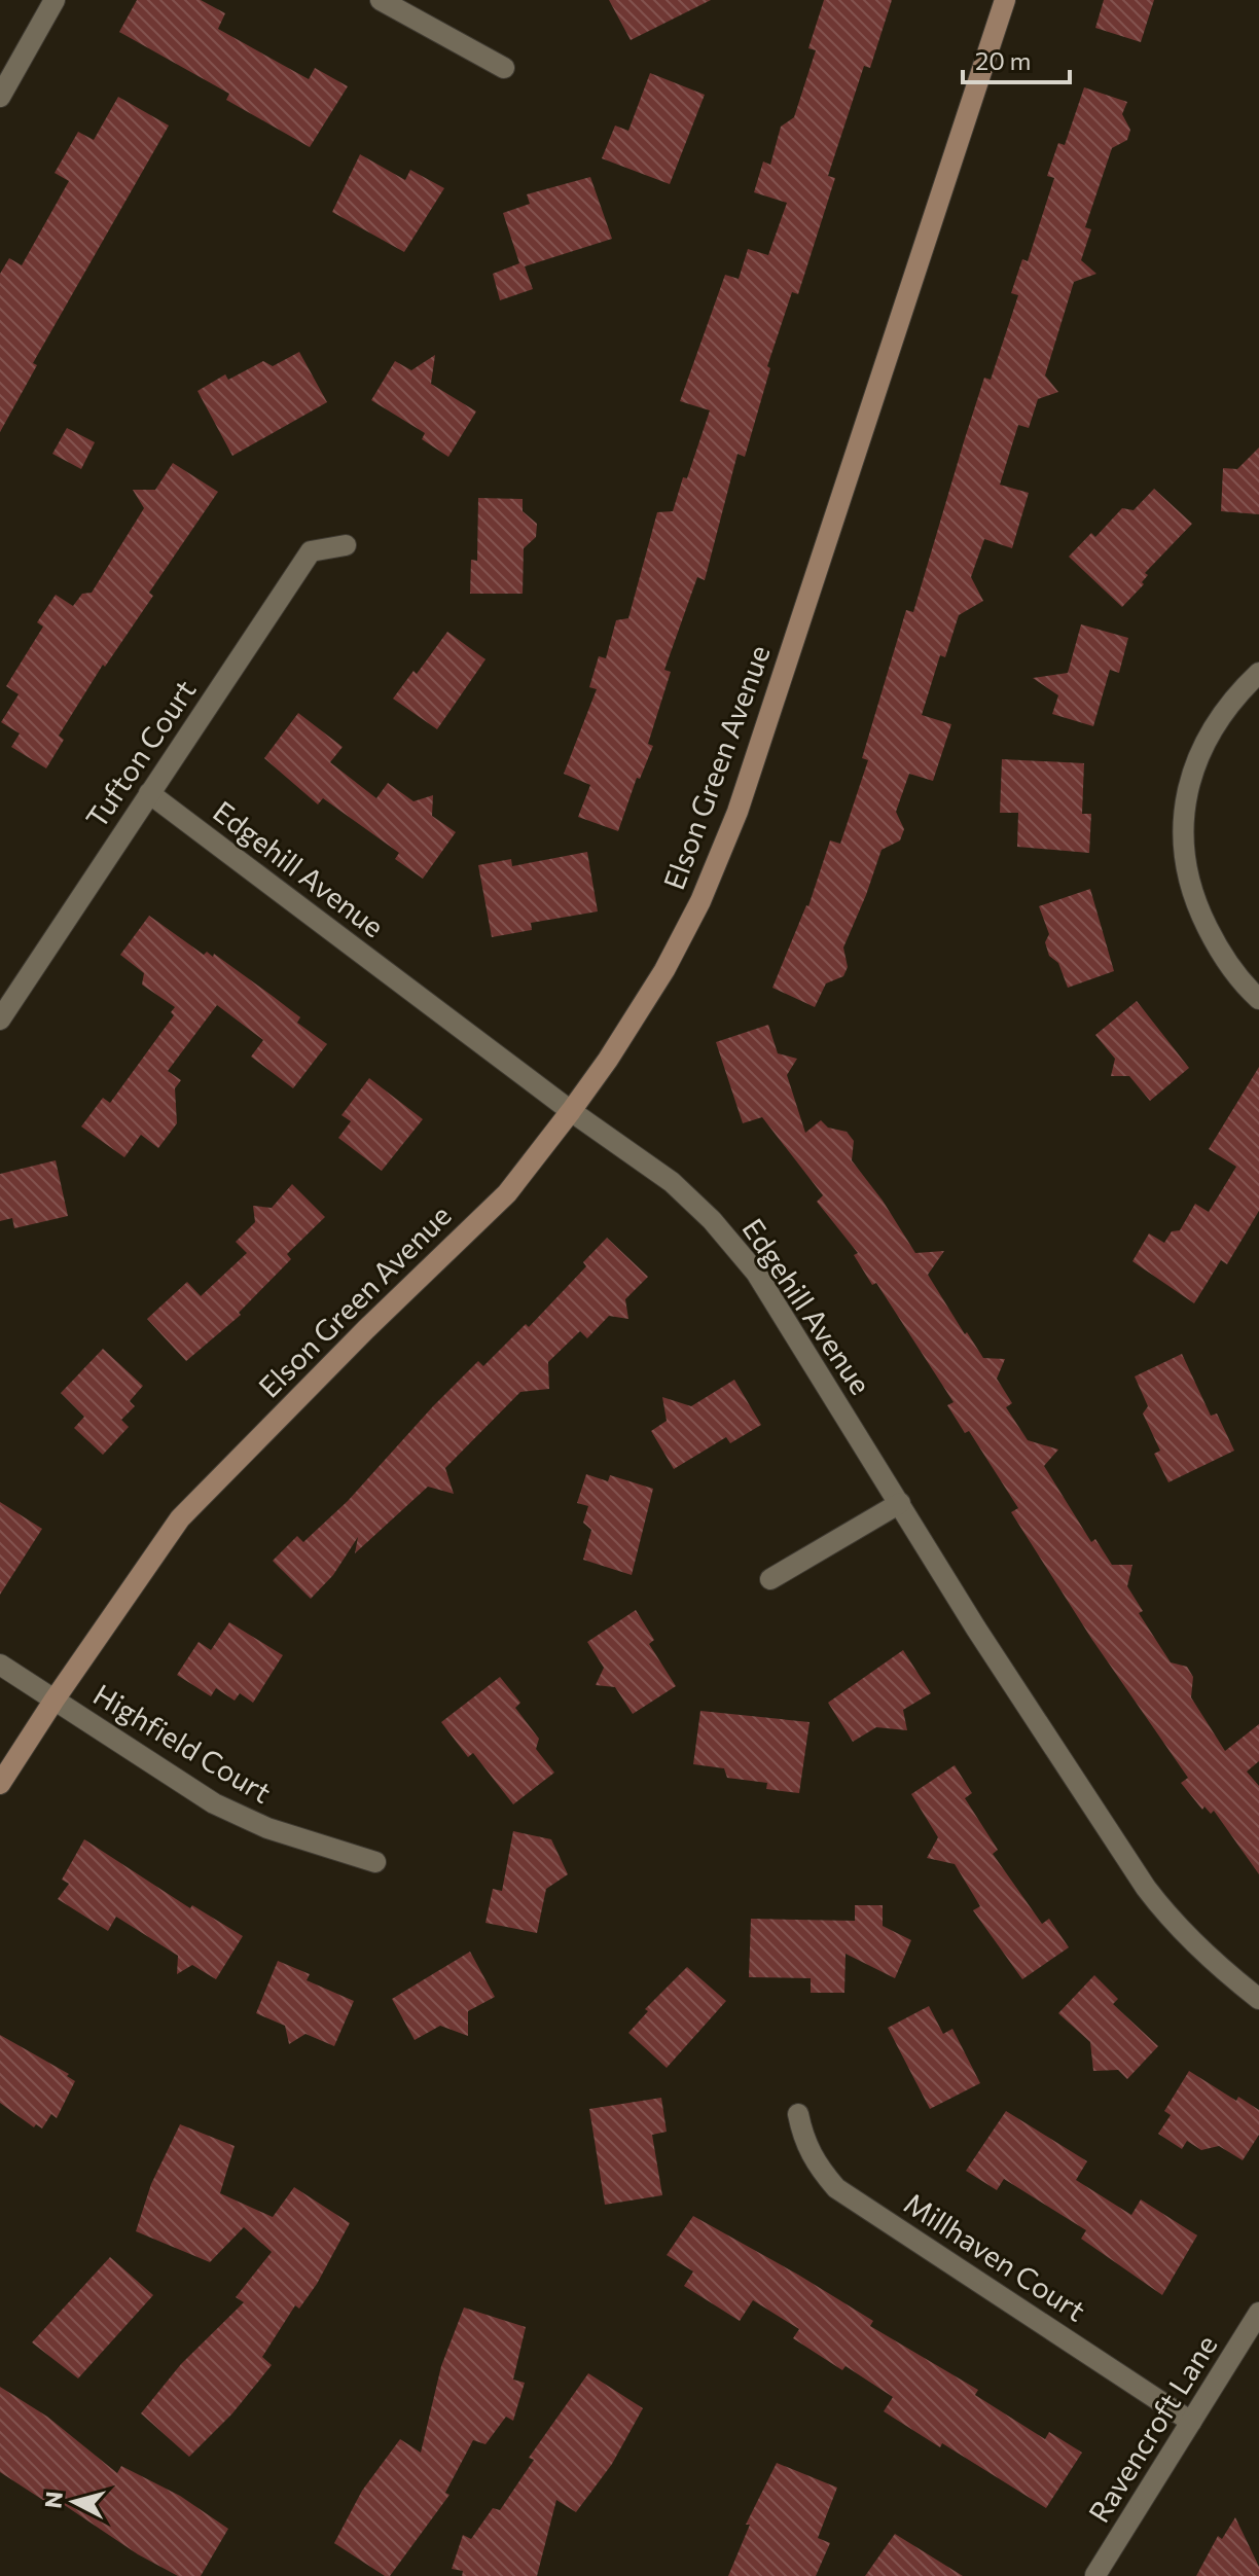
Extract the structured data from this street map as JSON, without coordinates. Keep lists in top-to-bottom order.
{
  "streets": {
    "street": [
      "Tufton Court",
      "Elson Green Avenue",
      "Edgehill Avenue",
      "Highfield Court",
      "Millhaven Court",
      "Ravencroft Lane"
    ]
  },
  "crossings": [
    ["Tufton Court", "Edgehill Avenue"],
    ["Elson Green Avenue", "Edgehill Avenue"],
    ["Elson Green Avenue", "Highfield Court"],
    ["Millhaven Court", "Ravencroft Lane"]
  ],
  "scale_bar": "20 m",
  "north": "left"
}
